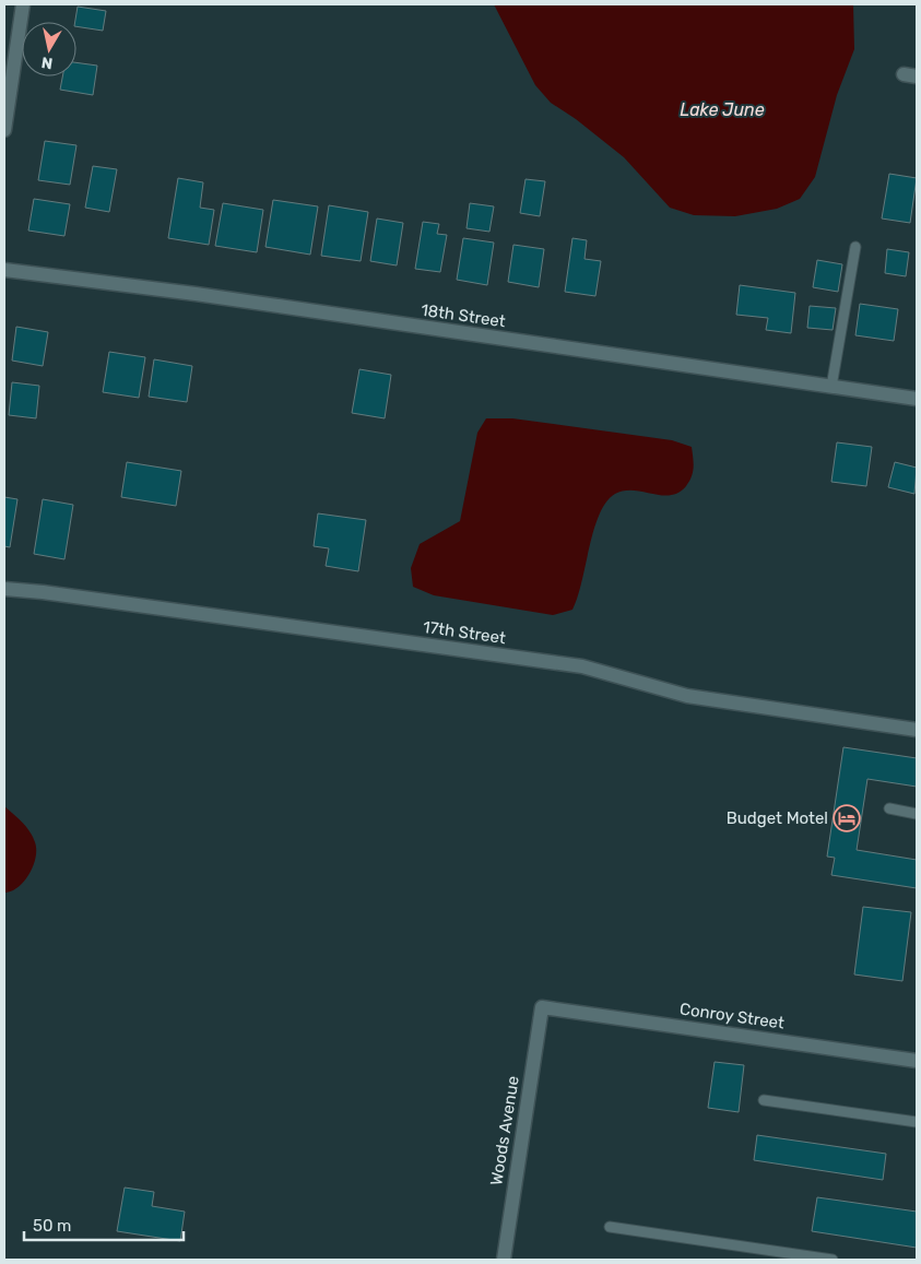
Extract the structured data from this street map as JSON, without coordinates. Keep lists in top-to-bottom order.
{
  "streets": {
    "street": [
      "18th Street",
      "17th Street",
      "Conroy Street",
      "Woods Avenue"
    ]
  },
  "crossings": [
    ["Conroy Street", "Woods Avenue"]
  ],
  "water": ["Lake June"],
  "places": {
    "hotel": ["Budget Motel"]
  },
  "scale_bar": "50 m",
  "north": "bottom"
}
